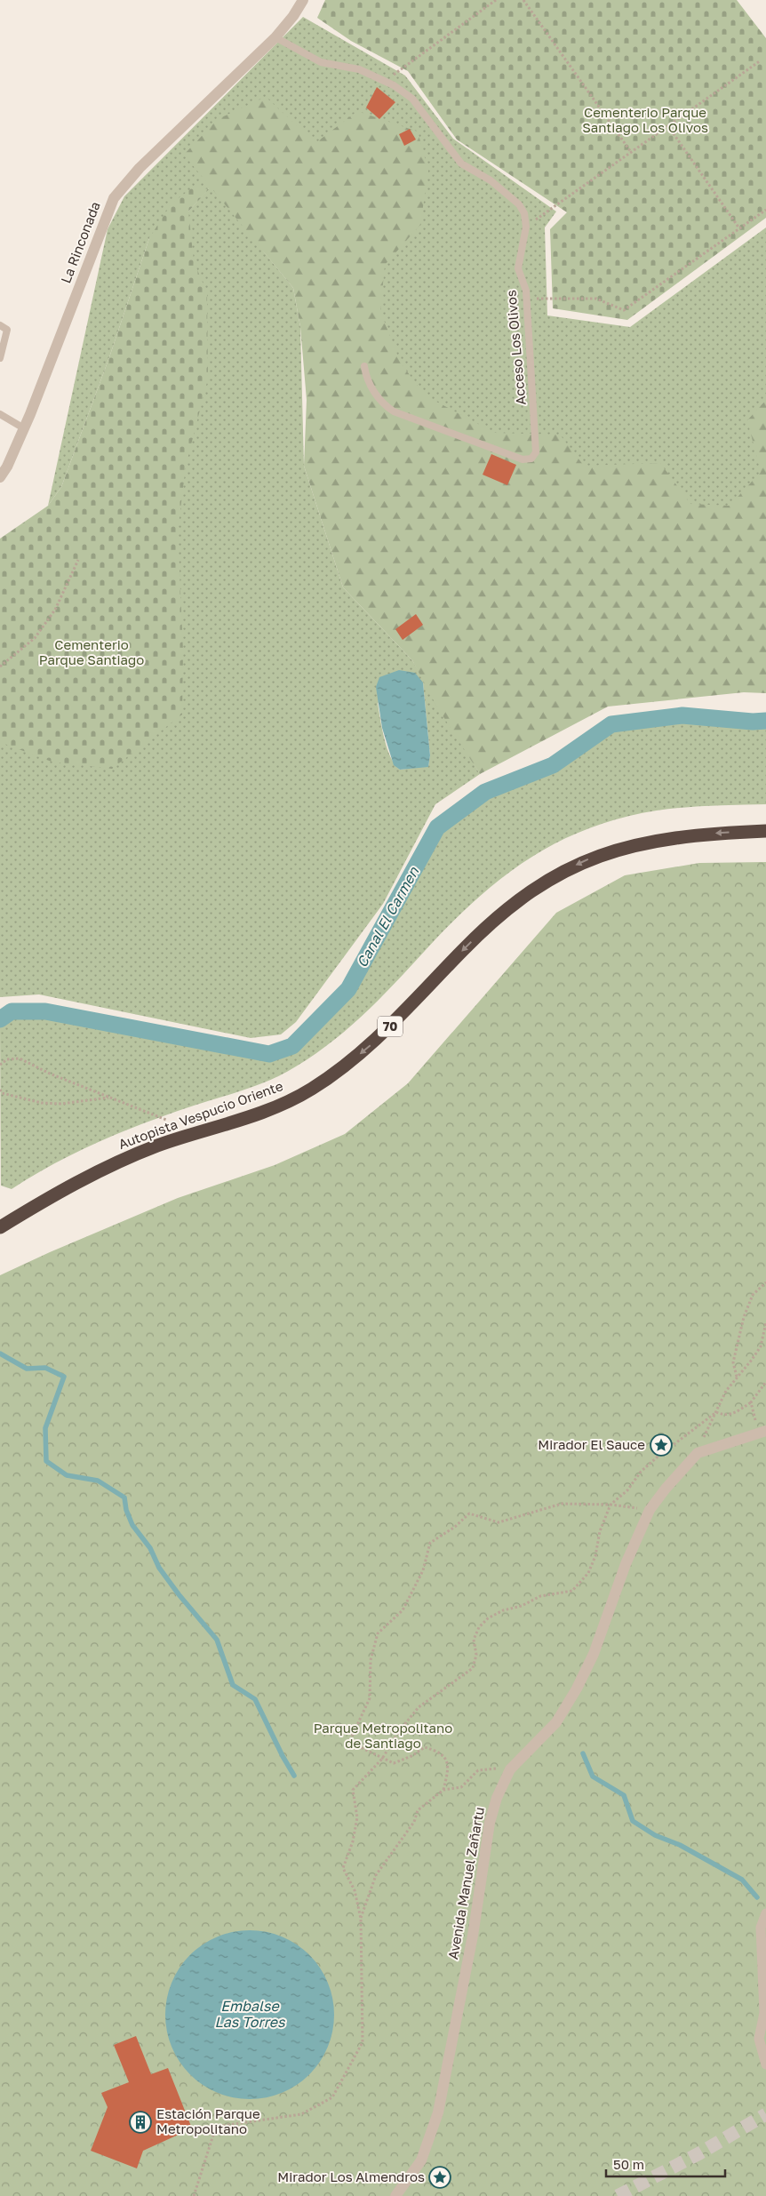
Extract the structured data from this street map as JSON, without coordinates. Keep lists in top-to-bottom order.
{
  "streets": {
    "highway": ["70", "Autopista Vespucio Oriente"],
    "street": ["La Rinconada", "Avenida Manuel Zañartu"],
    "lane": ["Acceso Los Olivos"]
  },
  "crossings": [
    ["La Rinconada", "Acceso Los Olivos"]
  ],
  "one_way": ["Autopista Vespucio Oriente"],
  "water": ["Canal El Carmen", "Embalse Las Torres"],
  "parks": ["Cementerio Parque Santiago Los Olivos", "Cementerio Parque Santiago", "Parque Metropolitano de Santiago"],
  "places": {
    "place": ["Mirador El Sauce", "Mirador Los Almendros"],
    "building": ["Estación Parque Metropolitano"]
  },
  "scale_bar": "50 m"
}
